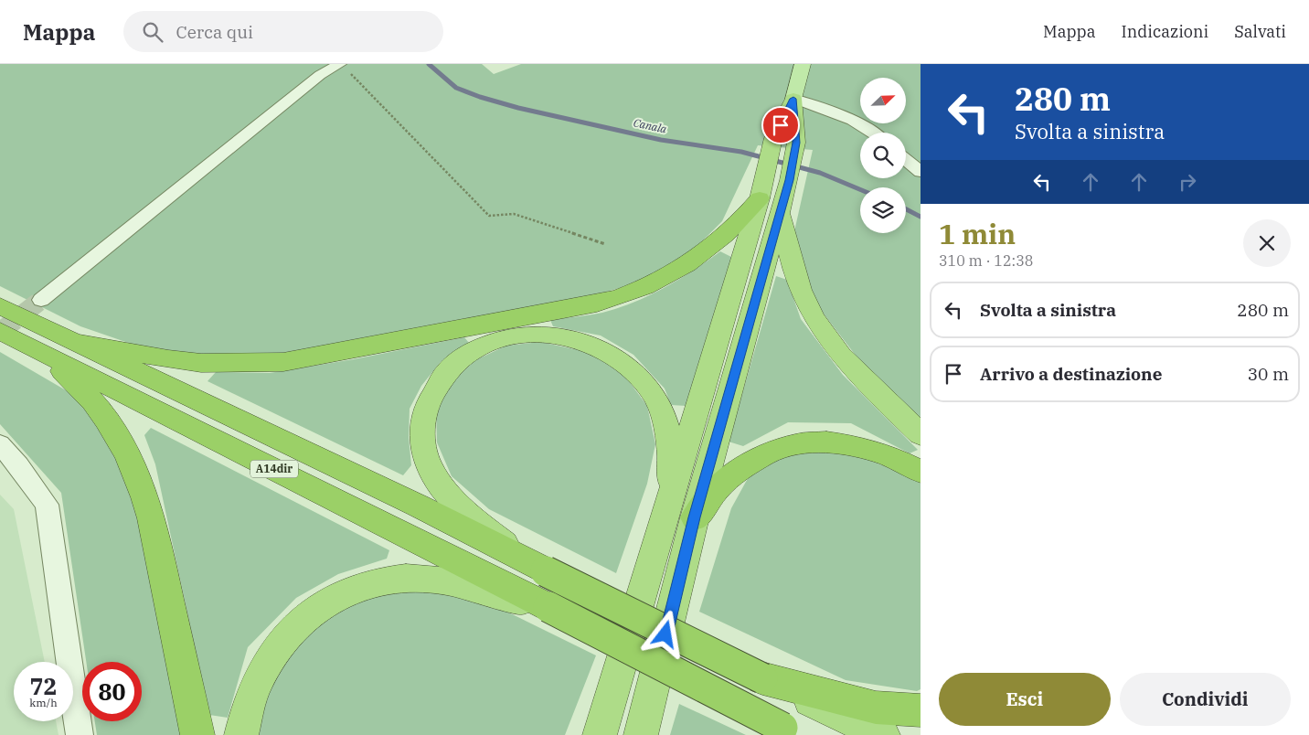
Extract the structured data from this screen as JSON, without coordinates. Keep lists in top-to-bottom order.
{
  "streets": {
    "highway": ["A14dir"]
  },
  "water": ["Canala"],
  "north": "top right",
  "page": {
    "header": "Mappa",
    "search": "Cerca qui",
    "nav": ["Mappa", "Indicazioni", "Salvati"],
    "turn": ["280 m", "Svolta a sinistra"],
    "heading": ["1 min", "310 m · 12:38"],
    "list": [
      {
        "name": "Svolta a sinistra",
        "value": "280 m"
      },
      {
        "name": "Arrivo a destinazione",
        "value": "30 m"
      }
    ],
    "speed": "72 km/h",
    "limit": "80",
    "buttons": ["Esci", "Condividi"]
  }
}
